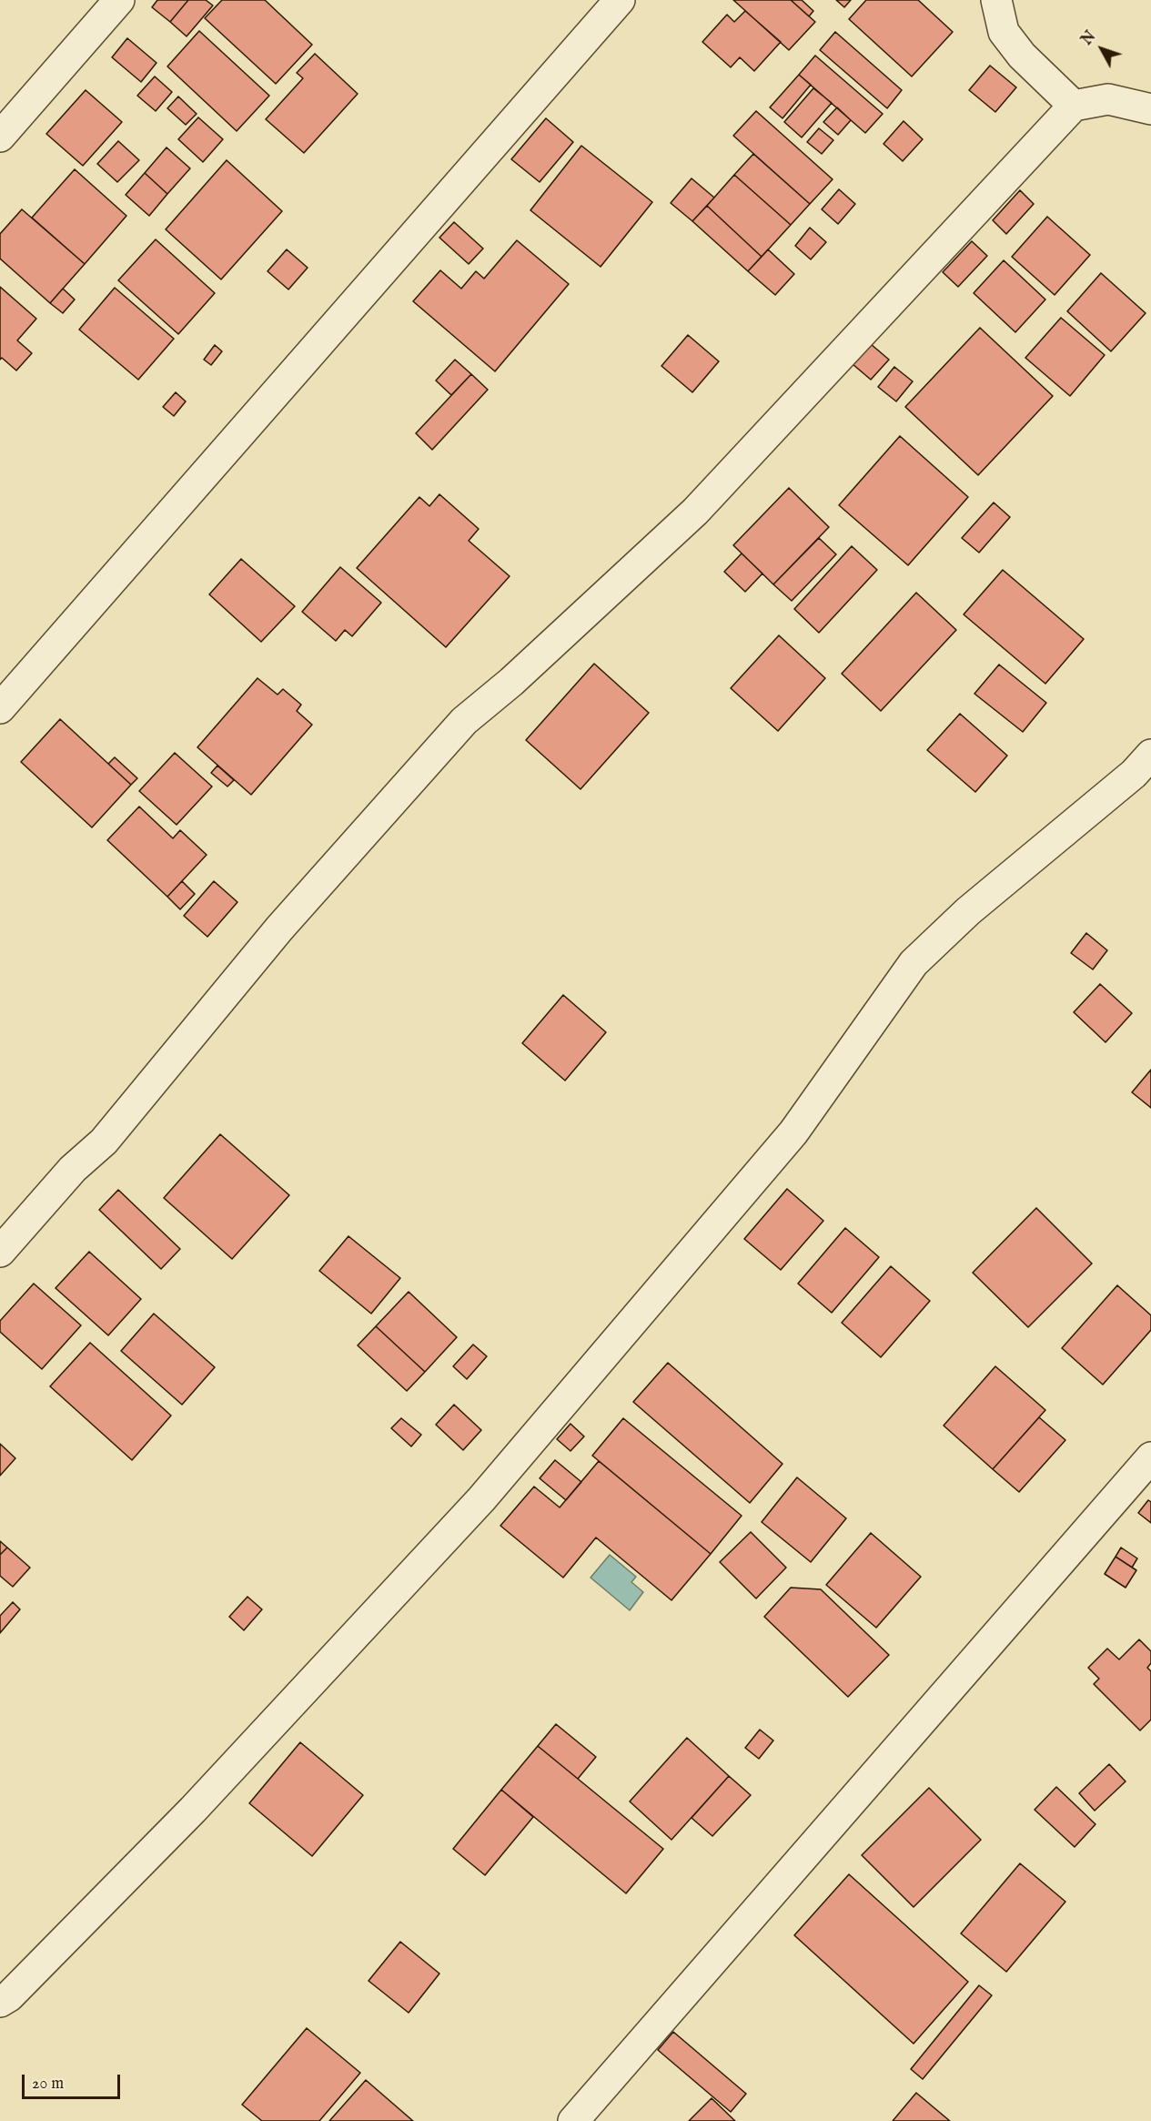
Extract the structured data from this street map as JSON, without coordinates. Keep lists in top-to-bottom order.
{
  "scale_bar": "20 m",
  "north": "top left"
}
